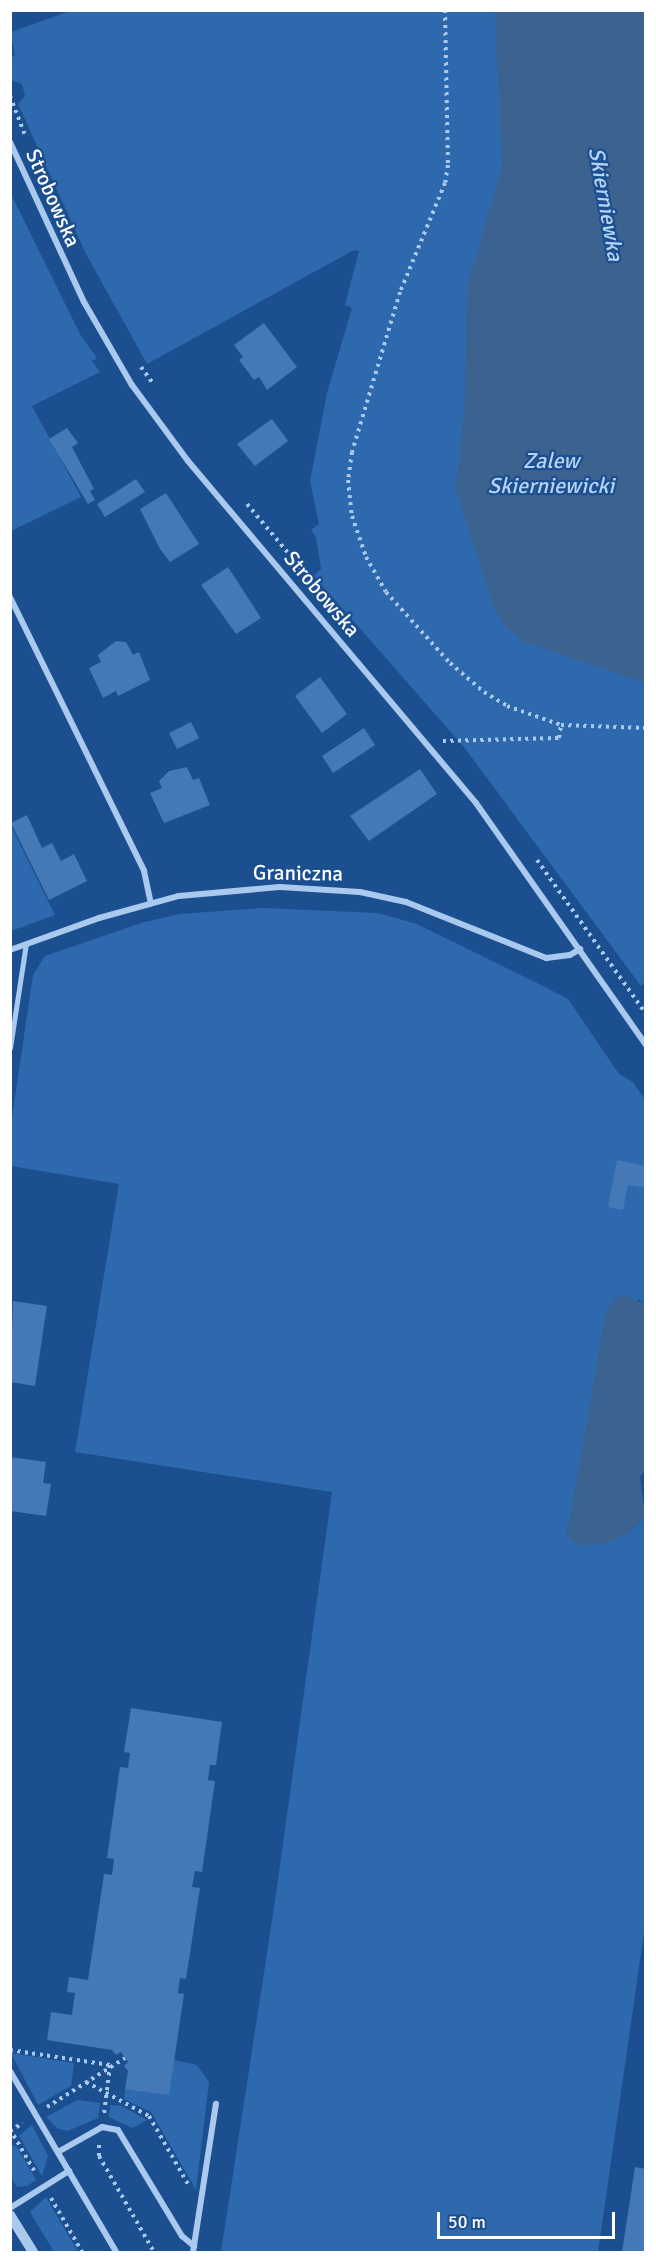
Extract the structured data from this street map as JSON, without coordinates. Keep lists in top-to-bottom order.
{
  "streets": {
    "street": ["Strobowska", "Graniczna"]
  },
  "crossings": [
    ["Strobowska", "Graniczna"]
  ],
  "water": ["Skierniewka", "Zalew Skierniewicki"],
  "scale_bar": "50 m"
}
